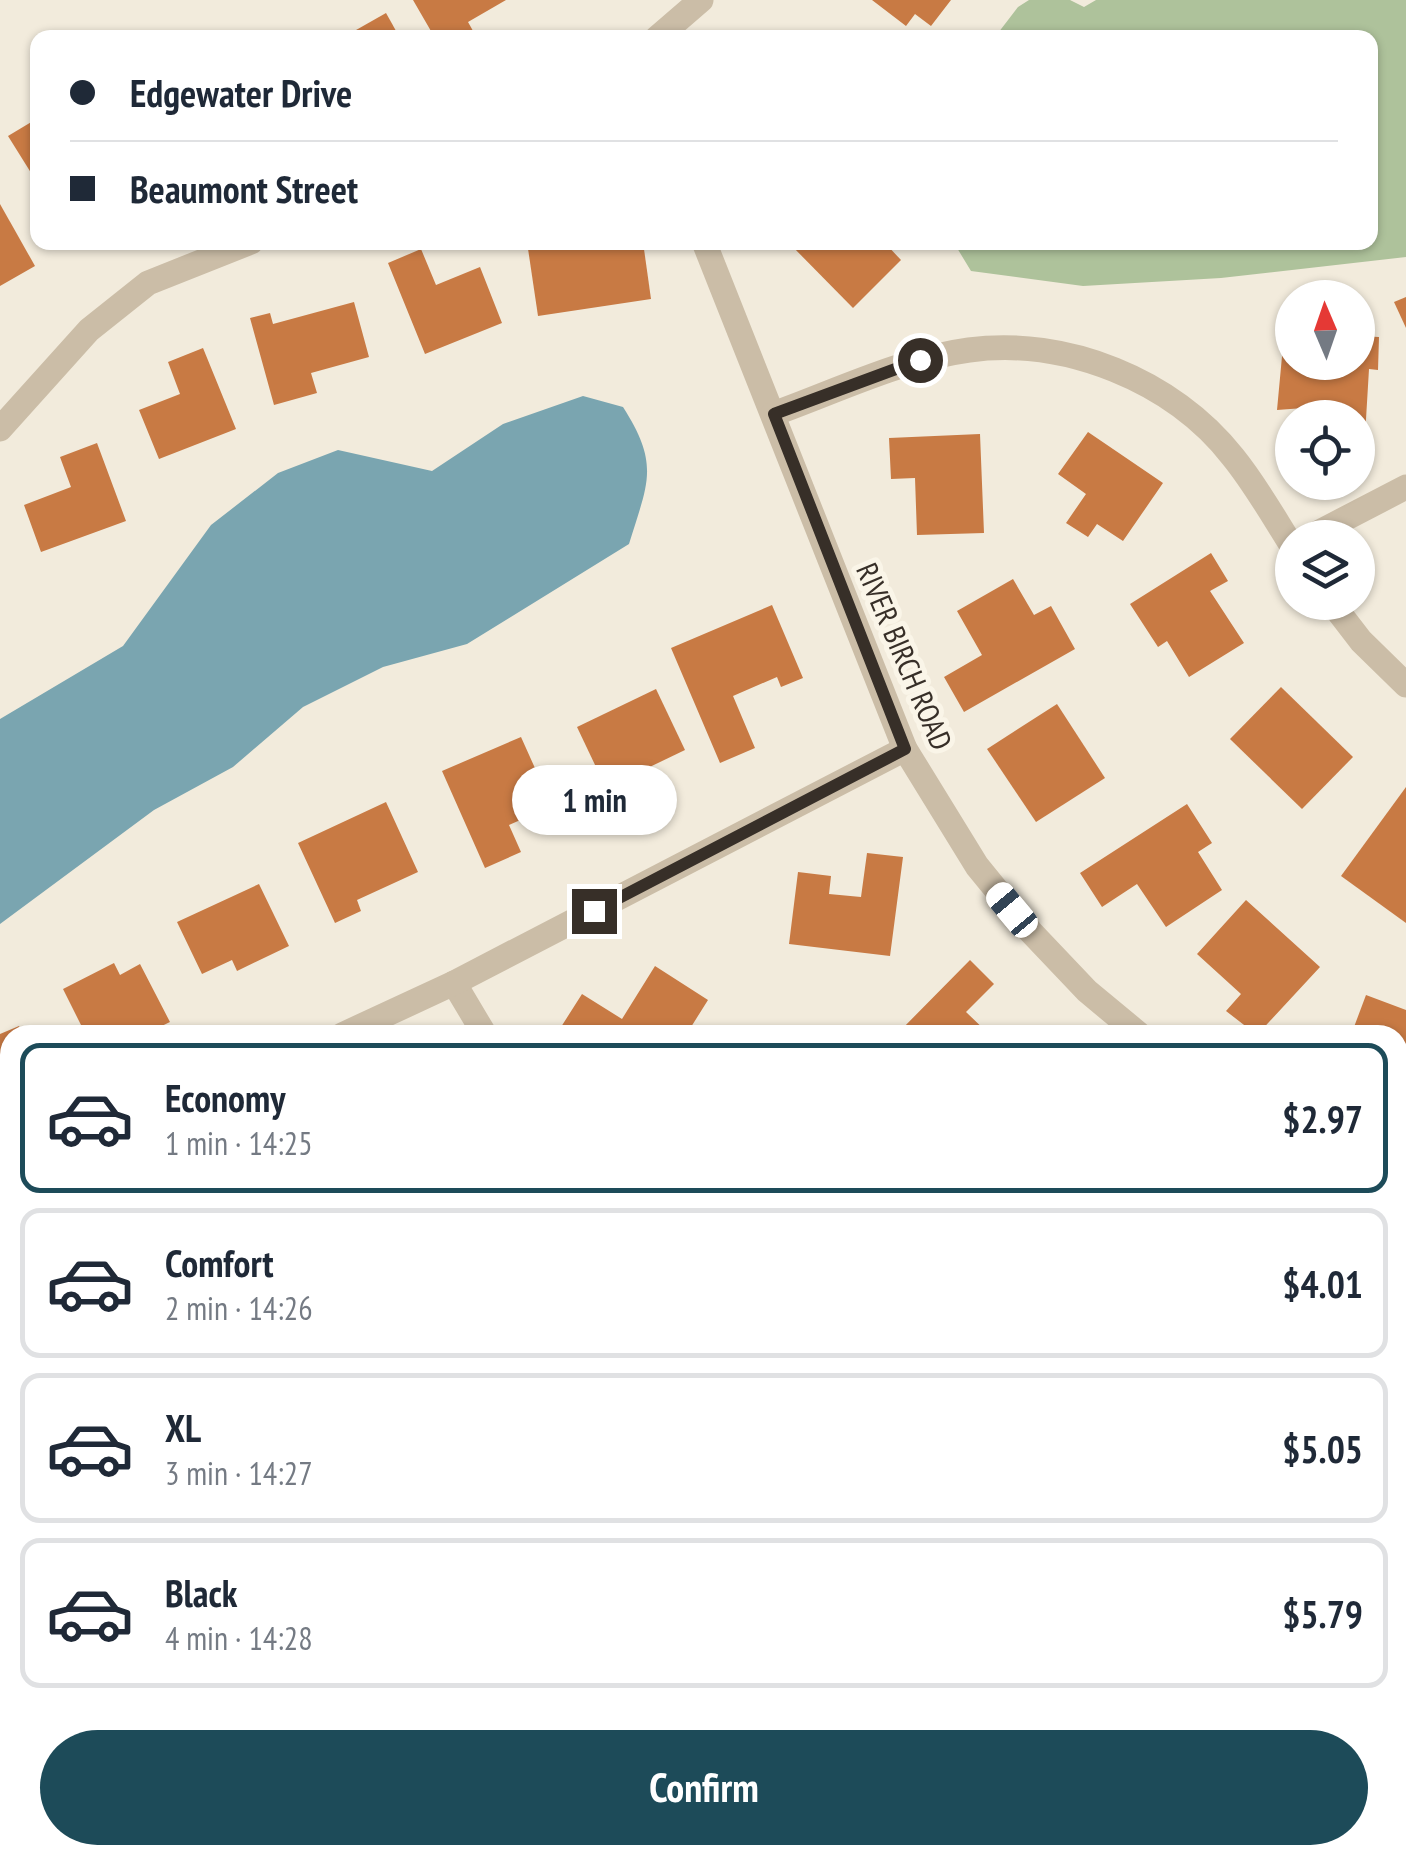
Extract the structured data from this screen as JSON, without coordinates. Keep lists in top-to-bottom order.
{
  "streets": {
    "street": ["RIVER BIRCH ROAD"]
  },
  "north": "top",
  "page": {
    "banner": ["Edgewater Drive", "Beaumont Street"],
    "bubble": "1 min",
    "list": [
      {
        "name": "Economy",
        "note": "1 min · 14:25",
        "value": "$2.97"
      },
      {
        "name": "Comfort",
        "note": "2 min · 14:26",
        "value": "$4.01"
      },
      {
        "name": "XL",
        "note": "3 min · 14:27",
        "value": "$5.05"
      },
      {
        "name": "Black",
        "note": "4 min · 14:28",
        "value": "$5.79"
      }
    ],
    "buttons": "Confirm"
  }
}
